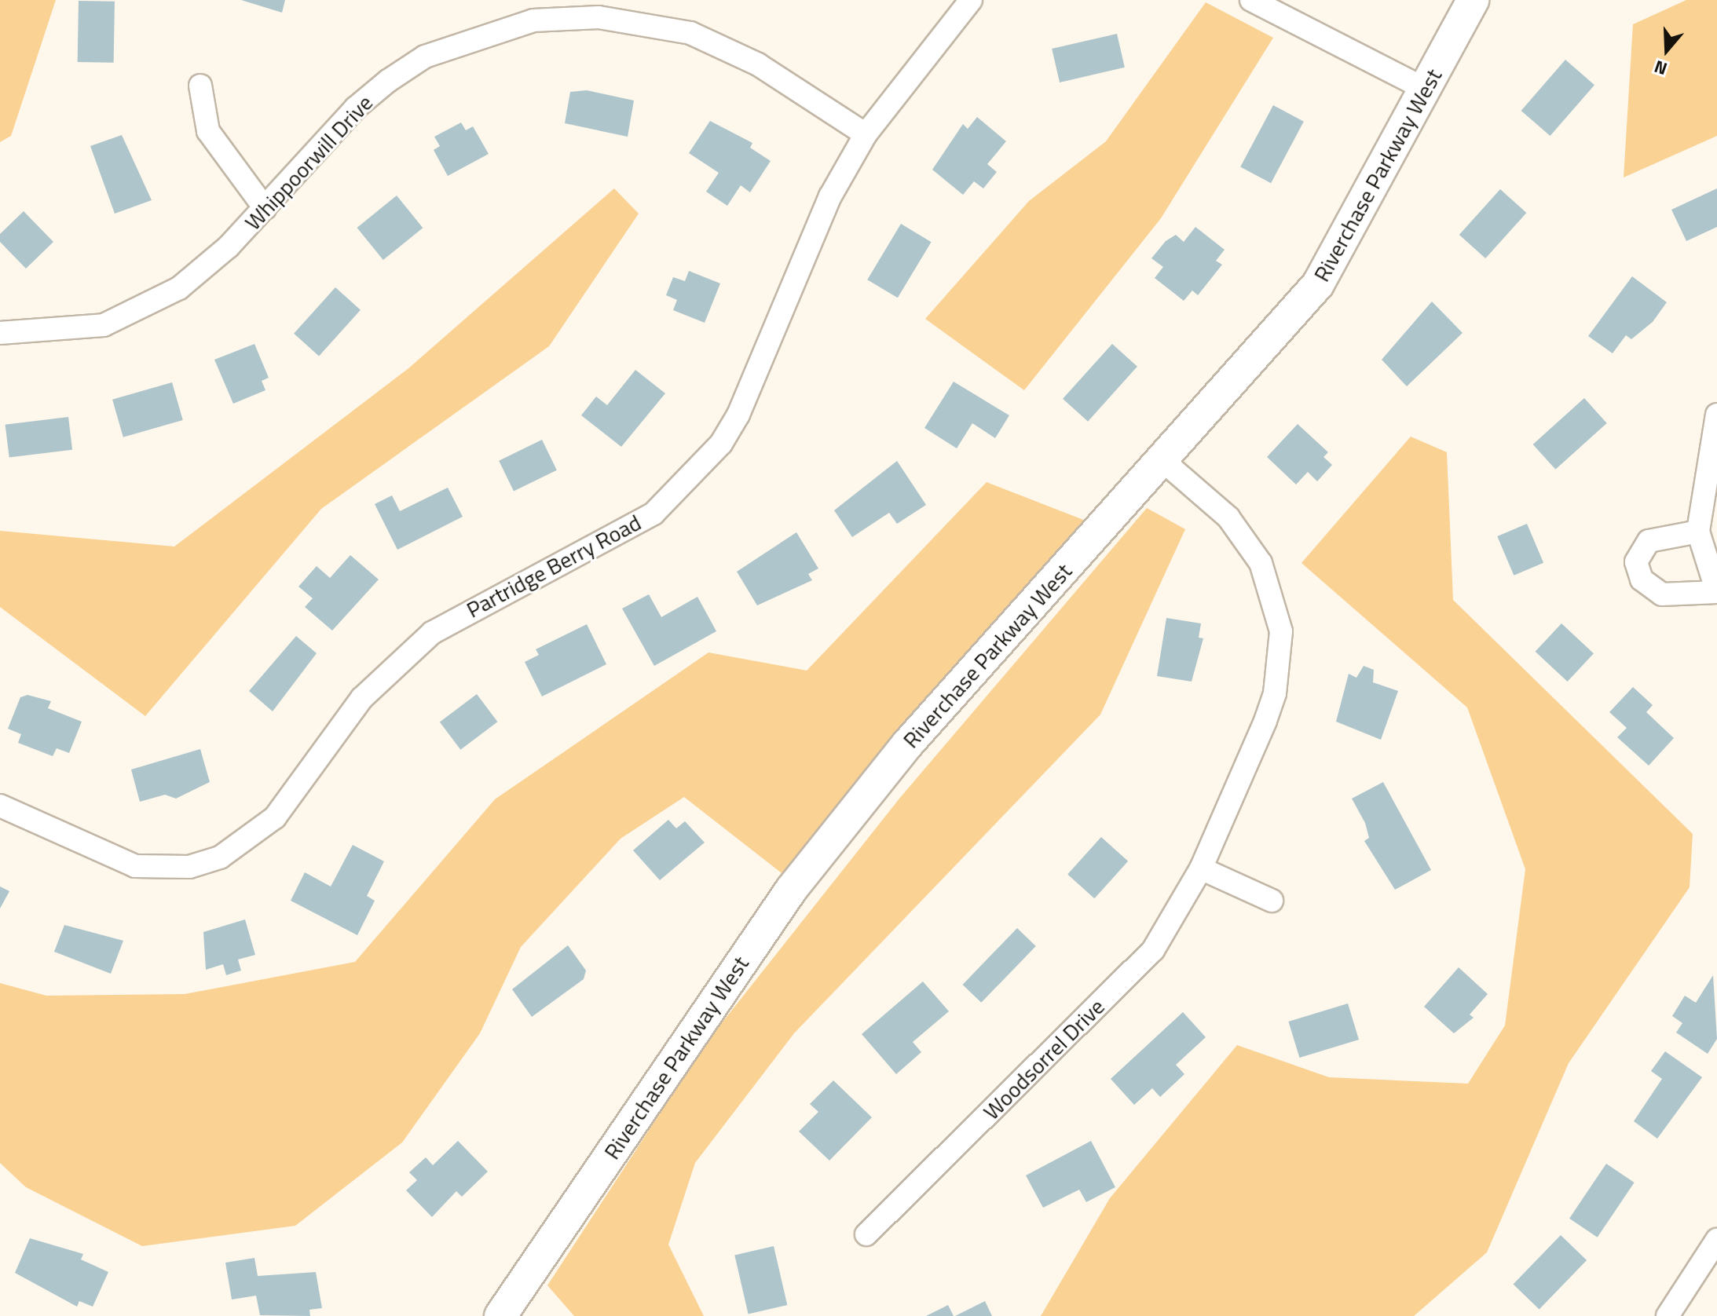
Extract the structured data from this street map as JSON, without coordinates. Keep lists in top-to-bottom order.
{
  "streets": {
    "street": [
      "Whippoorwill Drive",
      "Riverchase Parkway West",
      "Partridge Berry Road",
      "Woodsorrel Drive"
    ]
  },
  "crossings": [
    ["Whippoorwill Drive", "Partridge Berry Road"],
    ["Riverchase Parkway West", "Woodsorrel Drive"]
  ],
  "north": "bottom"
}
